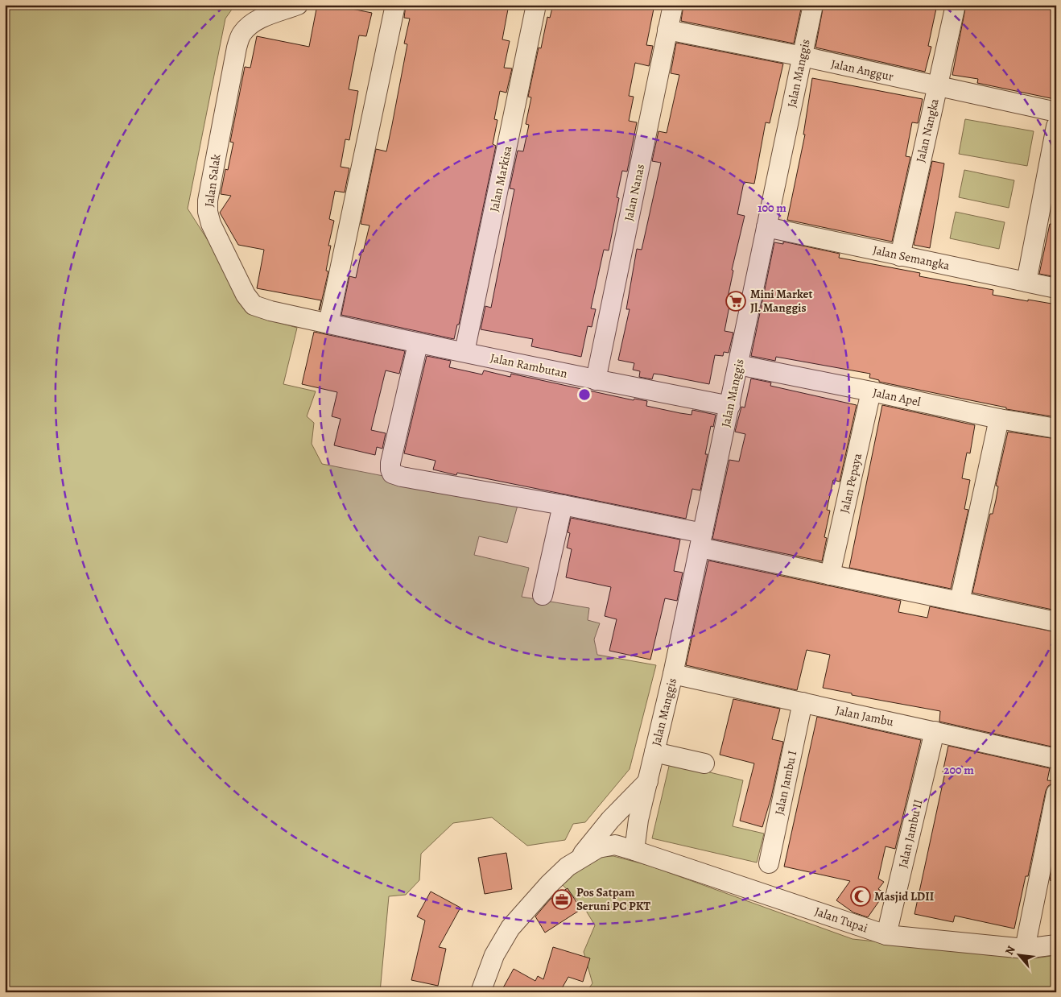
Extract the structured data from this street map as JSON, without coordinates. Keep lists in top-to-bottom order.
{
  "streets": {
    "street": [
      "Jalan Anggur",
      "Jalan Manggis",
      "Jalan Nangka",
      "Jalan Markisa",
      "Jalan Salak",
      "Jalan Nanas",
      "Jalan Semangka",
      "Jalan Rambutan",
      "Jalan Apel",
      "Jalan Pepaya",
      "Jalan Jambu",
      "Jalan Jambu I",
      "Jalan Jambu II",
      "Jalan Tupai"
    ]
  },
  "crossings": [
    ["Jalan Anggur", "Jalan Manggis"],
    ["Jalan Anggur", "Jalan Nangka"],
    ["Jalan Anggur", "Jalan Nanas"],
    ["Jalan Manggis", "Jalan Semangka"],
    ["Jalan Manggis", "Jalan Rambutan"],
    ["Jalan Manggis", "Jalan Apel"],
    ["Jalan Manggis", "Jalan Jambu"],
    ["Jalan Manggis", "Jalan Tupai"],
    ["Jalan Nangka", "Jalan Semangka"],
    ["Jalan Markisa", "Jalan Rambutan"],
    ["Jalan Salak", "Jalan Rambutan"],
    ["Jalan Nanas", "Jalan Rambutan"],
    ["Jalan Apel", "Jalan Pepaya"],
    ["Jalan Jambu", "Jalan Jambu I"],
    ["Jalan Jambu", "Jalan Jambu II"],
    ["Jalan Jambu II", "Jalan Tupai"]
  ],
  "places": {
    "supermarket": ["Mini Market Jl. Manggis"],
    "mosque": ["Masjid LDII"],
    "office": ["Pos Satpam Seruni PC PKT"]
  },
  "north": "top left",
  "rings": ["100 m", "200 m"]
}
